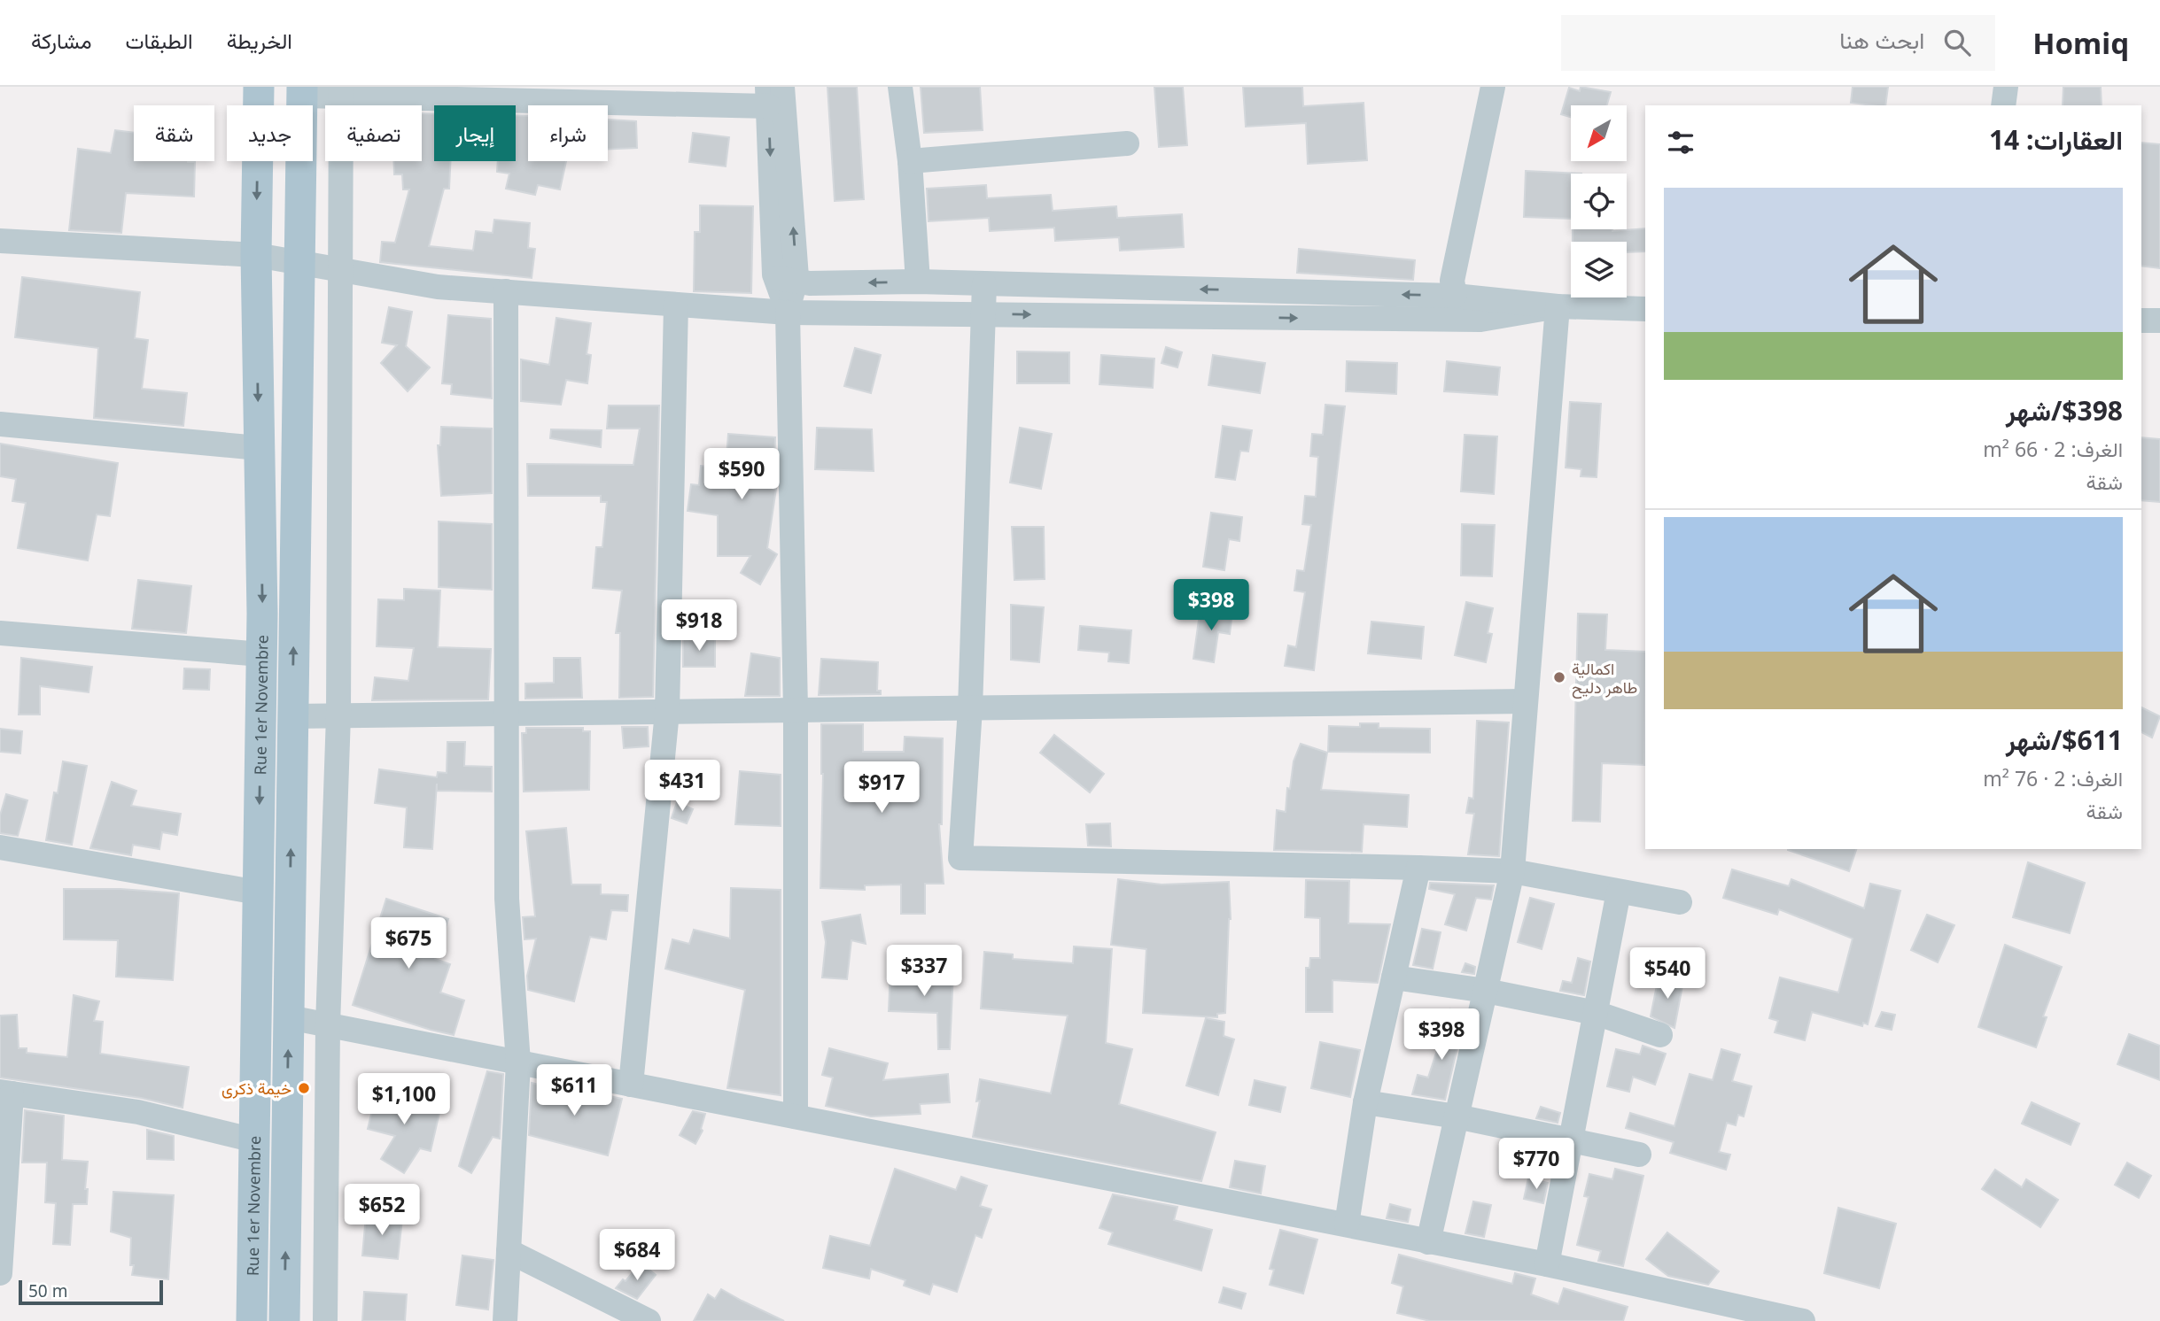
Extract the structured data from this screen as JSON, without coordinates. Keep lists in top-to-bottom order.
{
  "streets": {
    "main road": ["Rue 1er Novembre"]
  },
  "places": ["اكمالية طاهر دليح", "خيمة ذكرى"],
  "scale_bar": "50 m",
  "north": "bottom left",
  "page": {
    "header": "Homiq",
    "search": "ابحث هنا",
    "nav": ["الخريطة", "الطبقات", "مشاركة"],
    "chip": [
      "شراء",
      "إيجار",
      "تصفية",
      "جديد",
      "شقة"
    ],
    "heading": "العقارات: 14",
    "list": [
      {
        "name": "$398/شهر",
        "note": "الغرف: 2 · 66 m² · شقة"
      },
      {
        "name": "$611/شهر",
        "note": "الغرف: 2 · 76 m² · شقة"
      }
    ],
    "price": [
      "$590",
      "$398",
      "$918",
      "$431",
      "$917",
      "$675",
      "$337",
      "$540",
      "$398",
      "$611",
      "$1,100",
      "$770",
      "$652",
      "$684"
    ],
    "scale": "50 m"
  }
}
